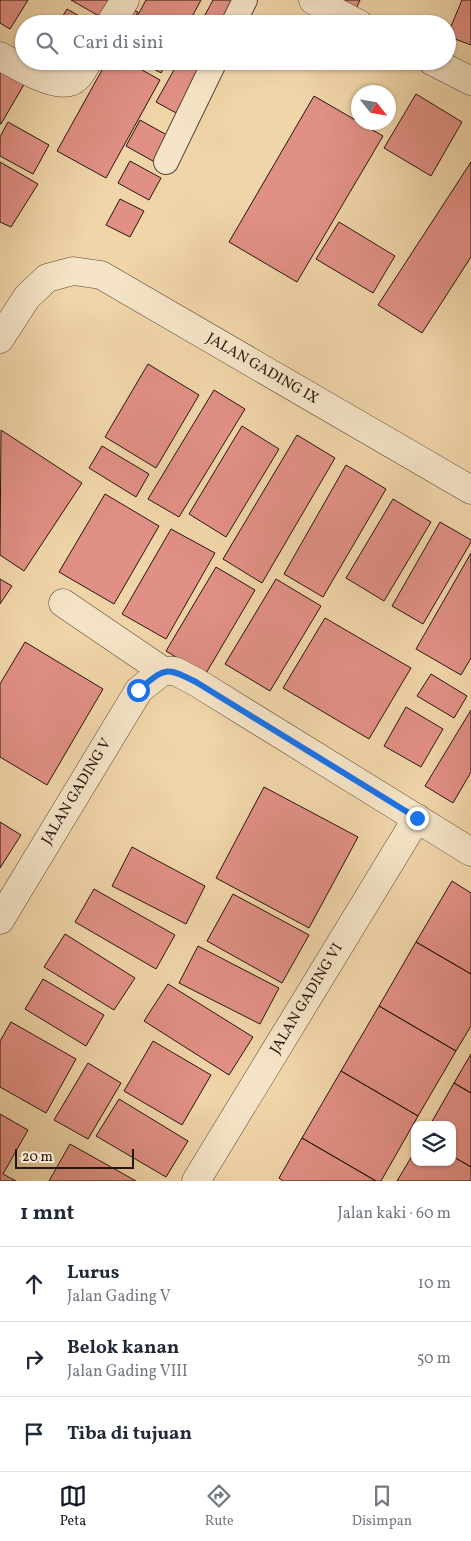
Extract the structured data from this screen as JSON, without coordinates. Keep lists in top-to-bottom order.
{
  "streets": {
    "street": ["JALAN GADING IX", "JALAN GADING V", "JALAN GADING VI"]
  },
  "scale_bar": "20 m",
  "north": "bottom right",
  "page": {
    "search": "Cari di sini",
    "scale": "20 m",
    "heading": ["1 mnt", "Jalan kaki · 60 m"],
    "list": [
      ["Lurus", "Jalan Gading V", "10 m"],
      ["Belok kanan", "Jalan Gading VIII", "50 m"],
      "Tiba di tujuan"
    ],
    "nav": ["Peta", "Rute", "Disimpan"]
  }
}
